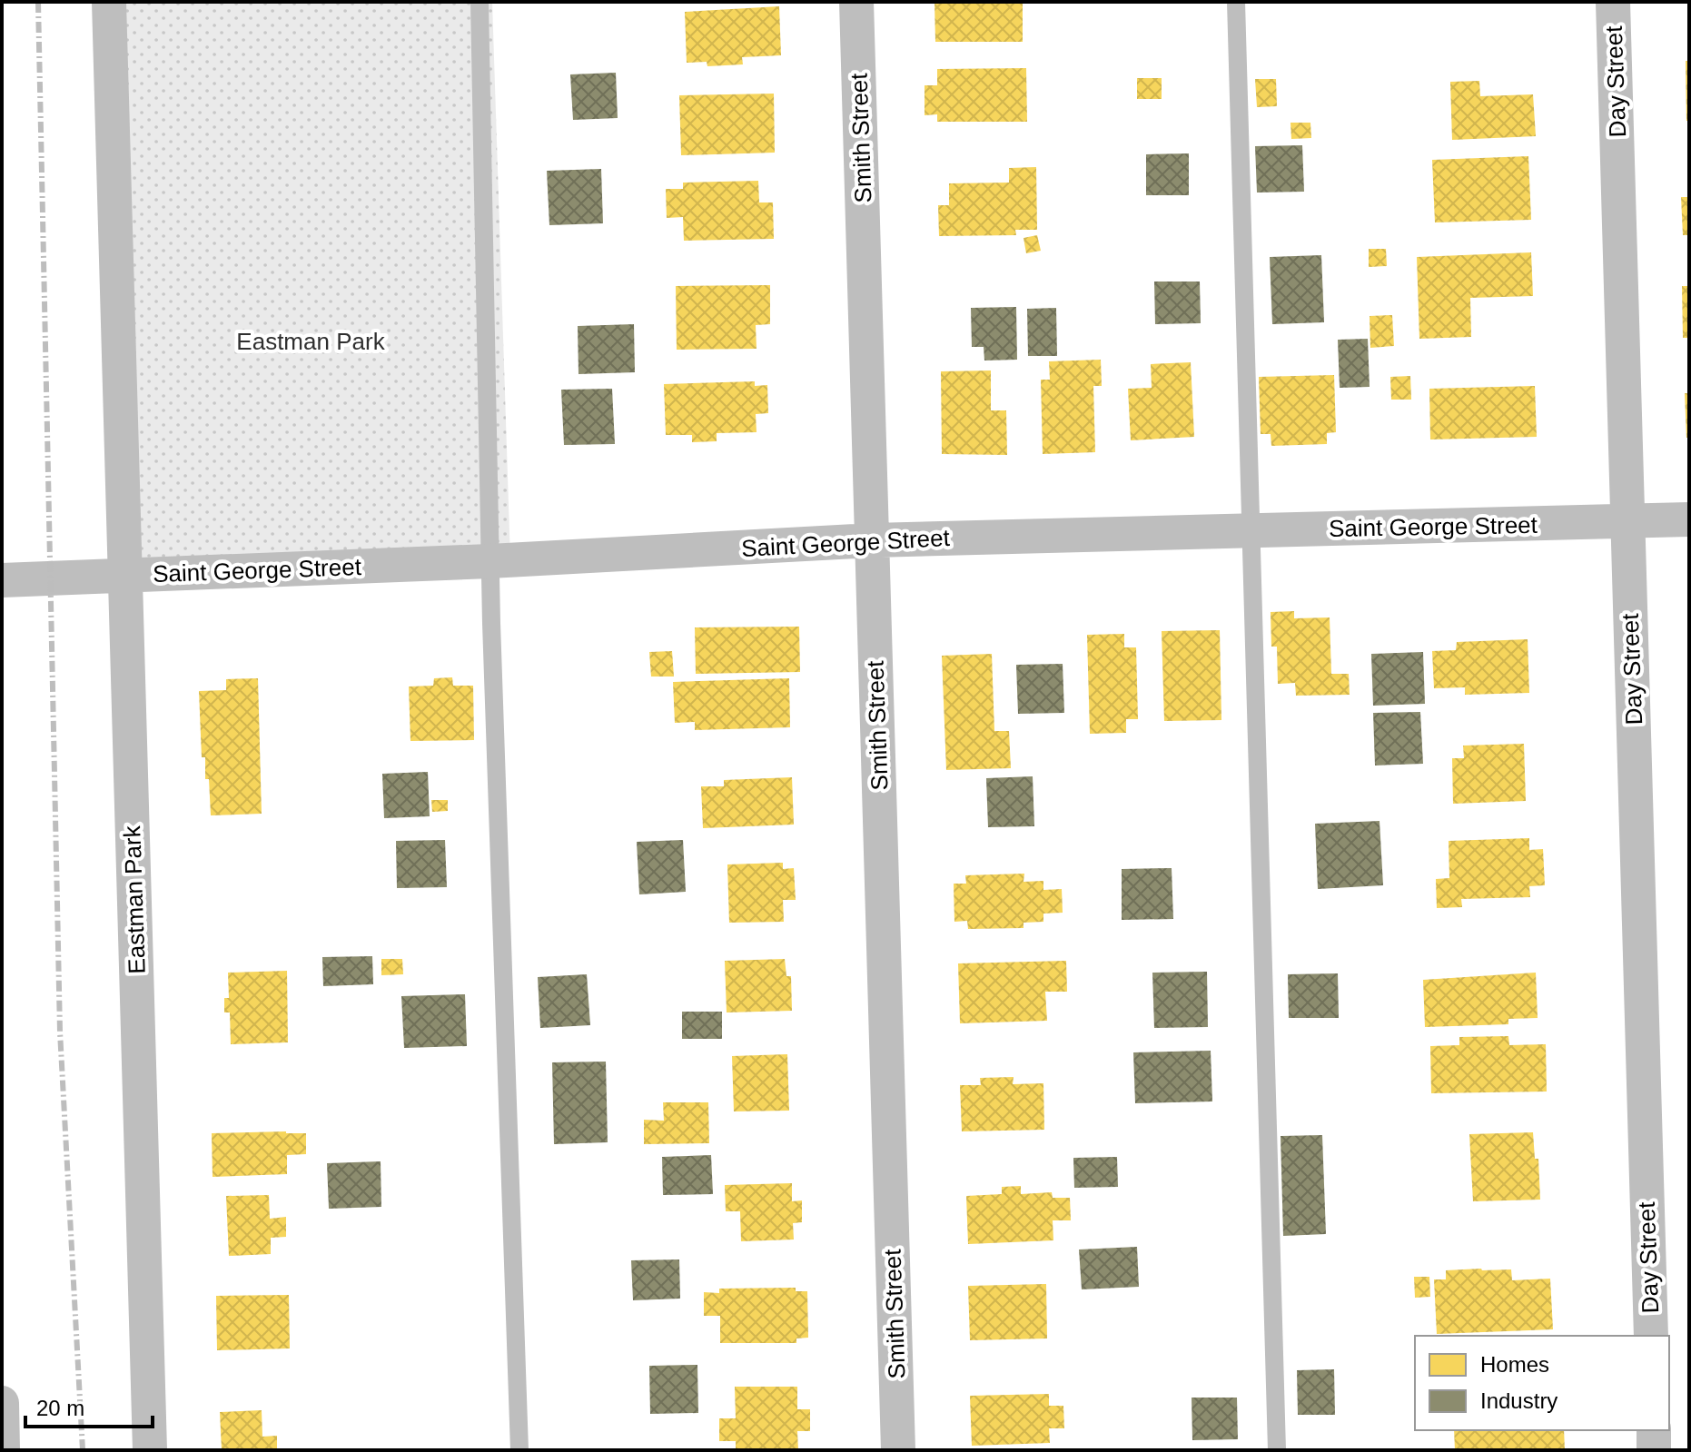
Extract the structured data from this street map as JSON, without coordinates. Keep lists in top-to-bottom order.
{
  "streets": {
    "street": [
      "Day Street",
      "Smith Street",
      "Saint George Street",
      "Eastman Park"
    ]
  },
  "crossings": [
    ["Day Street", "Saint George Street"],
    ["Smith Street", "Saint George Street"],
    ["Saint George Street", "Eastman Park"]
  ],
  "parks": ["Eastman Park"],
  "legend": ["Homes", "Industry"],
  "scale_bar": "20 m"
}
